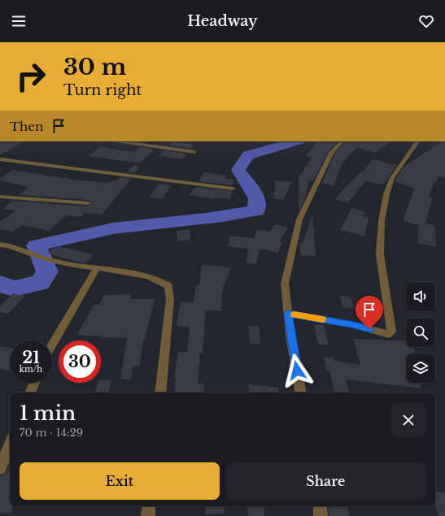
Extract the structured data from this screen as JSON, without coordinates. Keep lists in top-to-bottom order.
{
  "page": {
    "header": "Headway",
    "turn": ["30 m", "Turn right"],
    "then": "Then",
    "speed": "21 km/h",
    "limit": "30",
    "heading": ["1 min", "70 m · 14:29"],
    "buttons": ["Exit", "Share"]
  }
}
